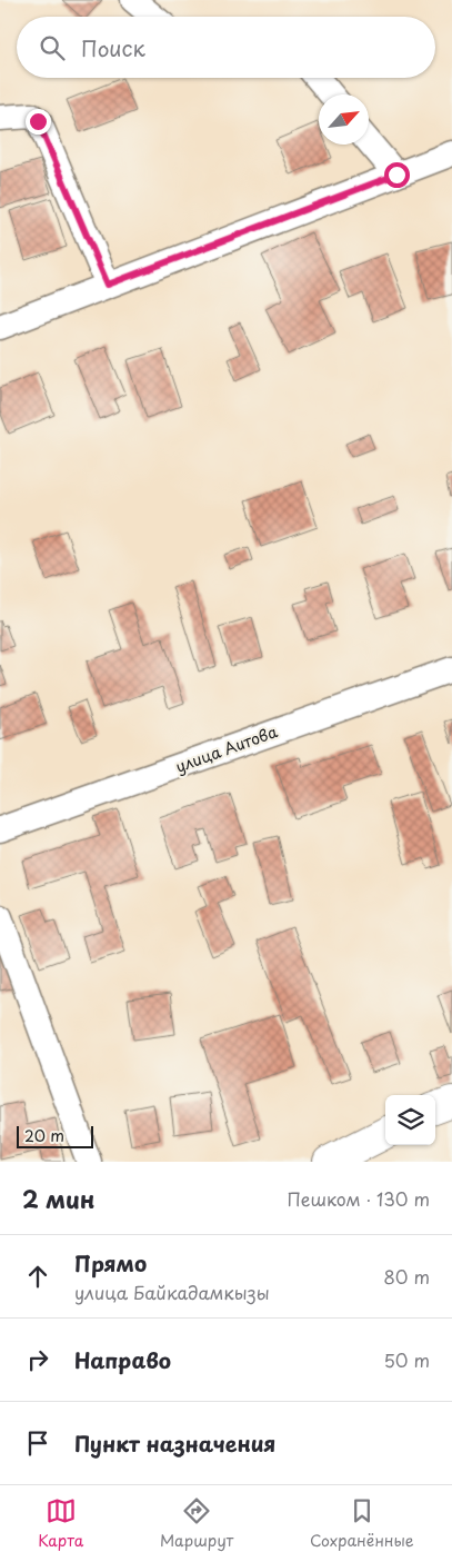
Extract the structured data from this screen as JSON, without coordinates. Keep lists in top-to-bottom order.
{
  "streets": {
    "street": ["улица Аитова"]
  },
  "scale_bar": "20 m",
  "north": "top right",
  "page": {
    "search": "Поиск",
    "scale": "20 m",
    "heading": ["2 мин", "Пешком · 130 m"],
    "list": [
      ["Прямо", "улица Байкадамкызы", "80 m"],
      ["Направо", "50 m"],
      "Пункт назначения"
    ],
    "nav": ["Карта", "Маршрут", "Сохранённые"]
  }
}
